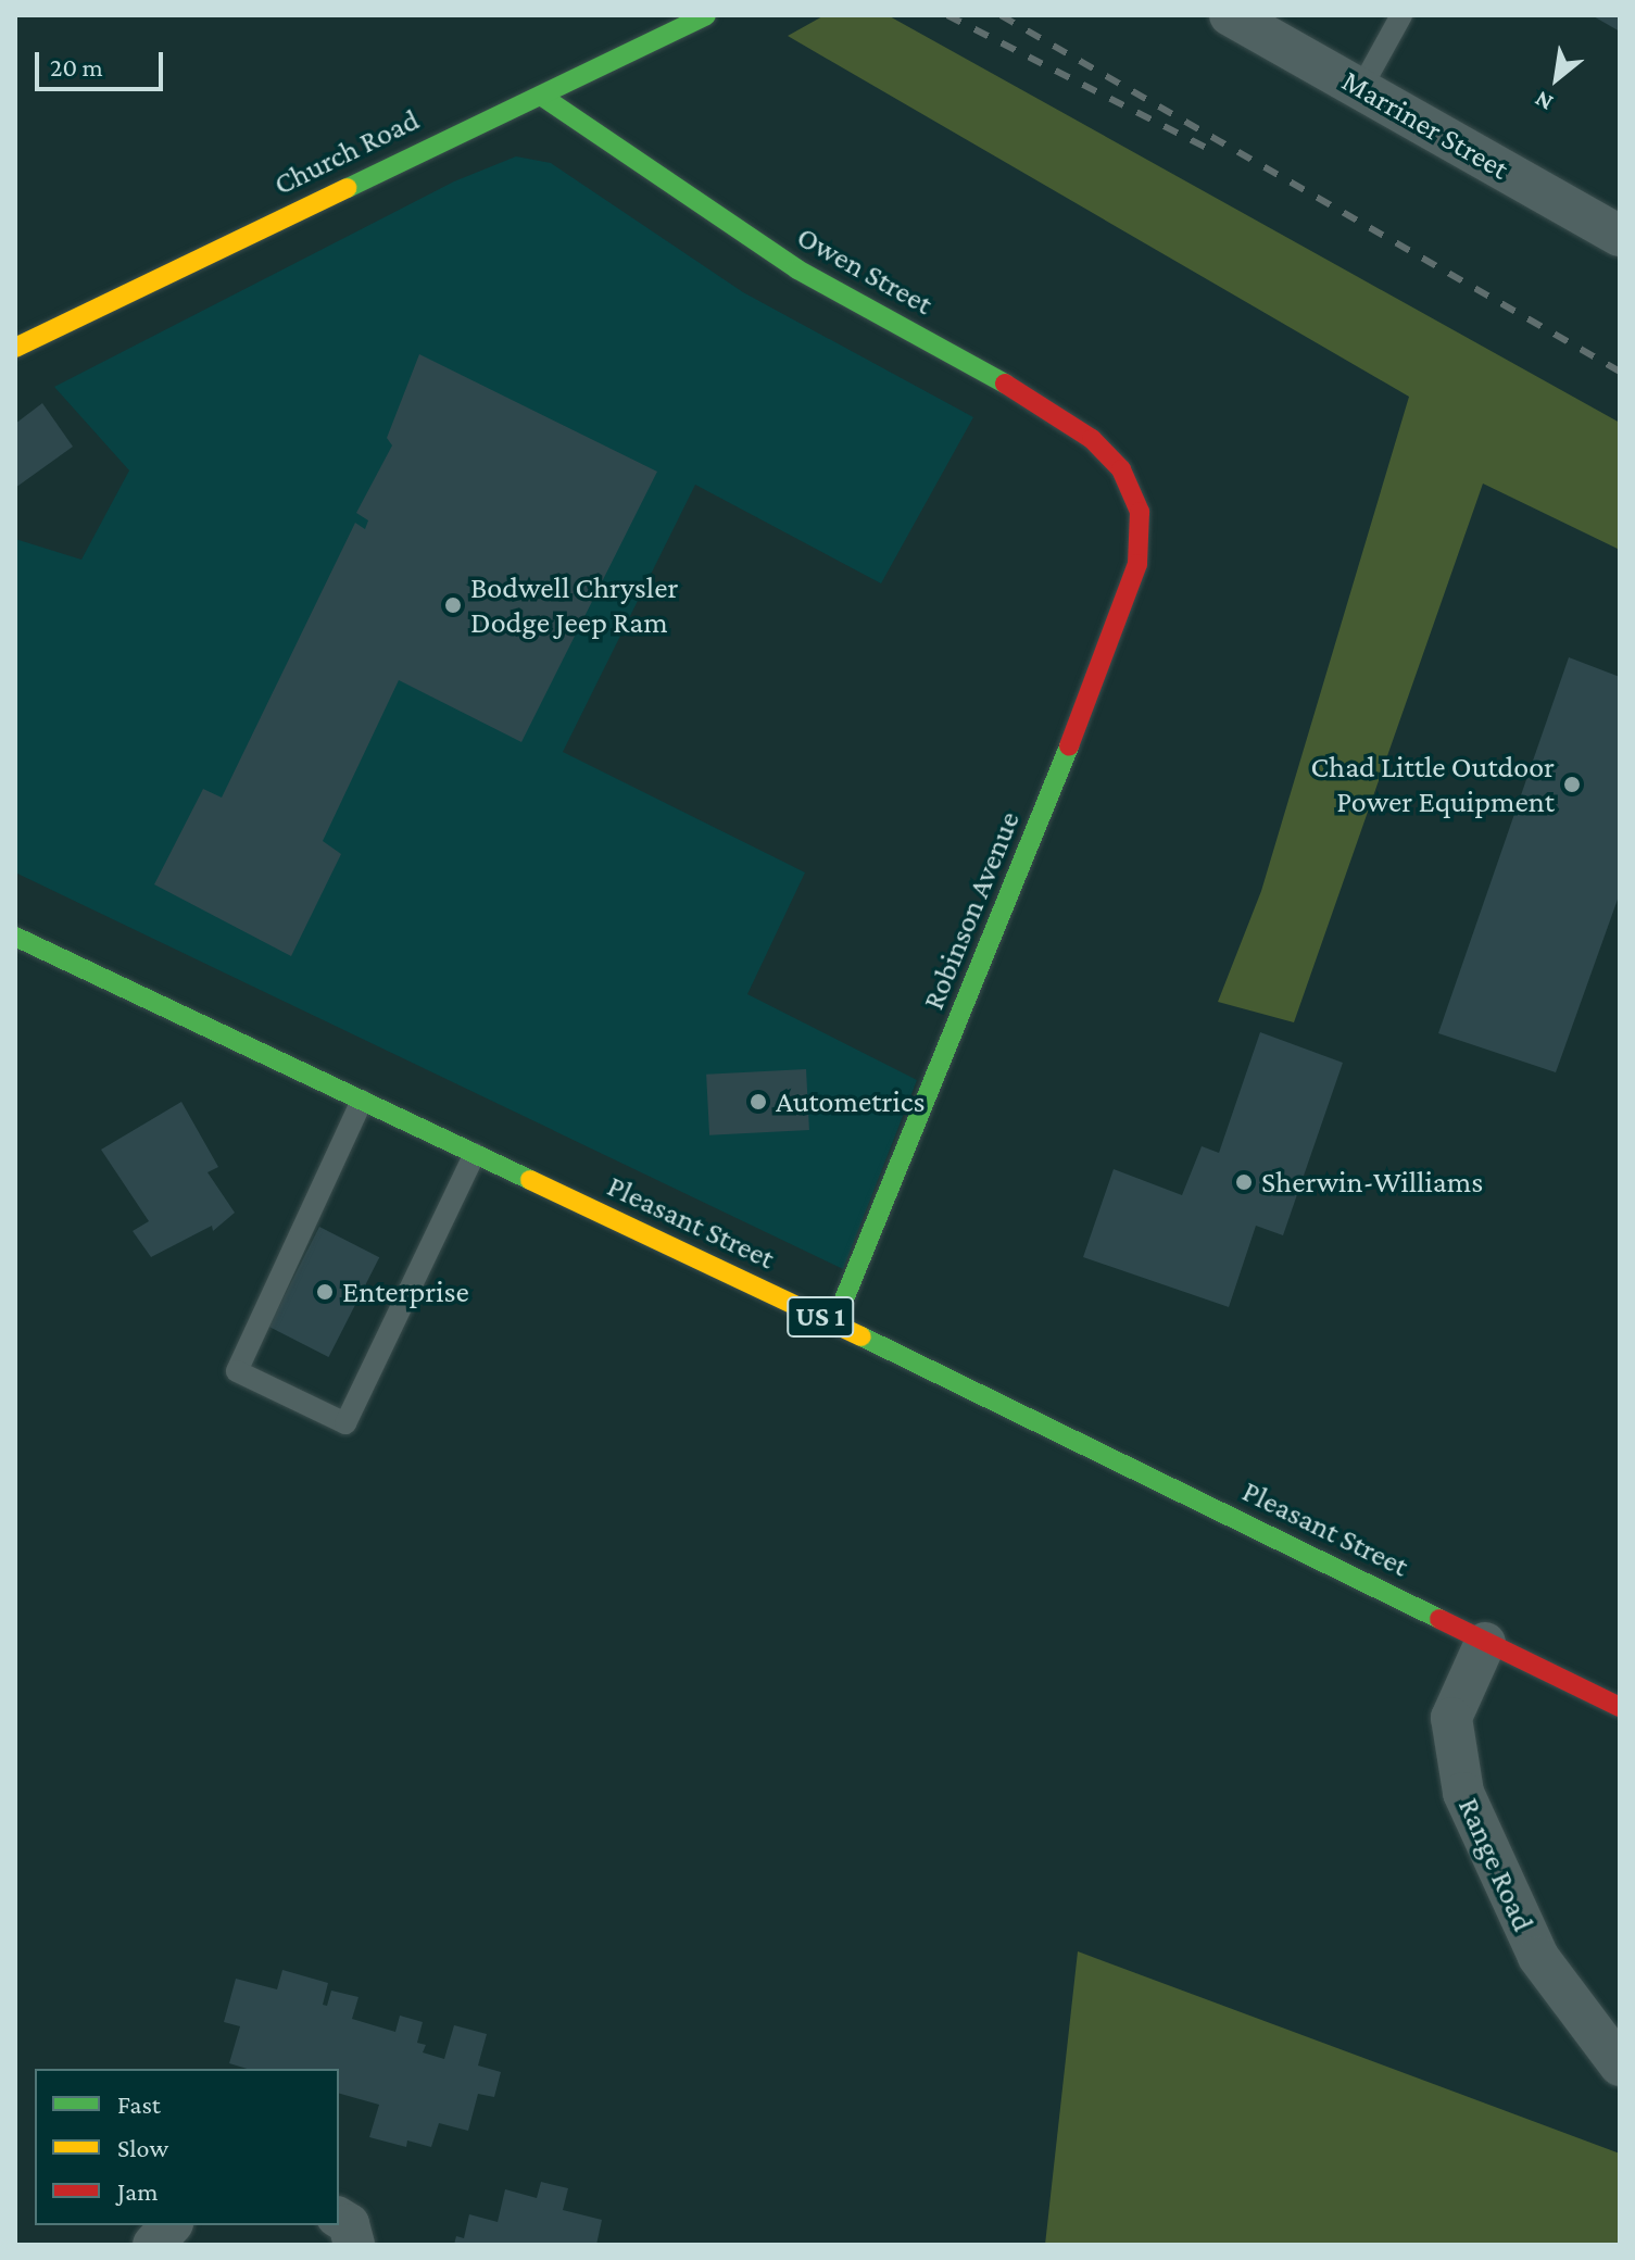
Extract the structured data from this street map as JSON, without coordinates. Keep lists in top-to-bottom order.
{
  "streets": {
    "main road": [
      "Church Road",
      "Owen Street",
      "Robinson Avenue",
      "Pleasant Street",
      "US 1"
    ],
    "street": ["Marriner Street", "Range Road"]
  },
  "crossings": [
    ["Church Road", "Owen Street"],
    ["Owen Street", "Robinson Avenue"],
    ["Robinson Avenue", "Pleasant Street"],
    ["Pleasant Street", "Range Road"]
  ],
  "places": [
    "Bodwell Chrysler Dodge Jeep Ram",
    "Chad Little Outdoor Power Equipment",
    "Autometrics",
    "Sherwin-Williams",
    "Enterprise"
  ],
  "legend": ["Fast", "Slow", "Jam"],
  "scale_bar": "20 m",
  "north": "bottom left"
}
